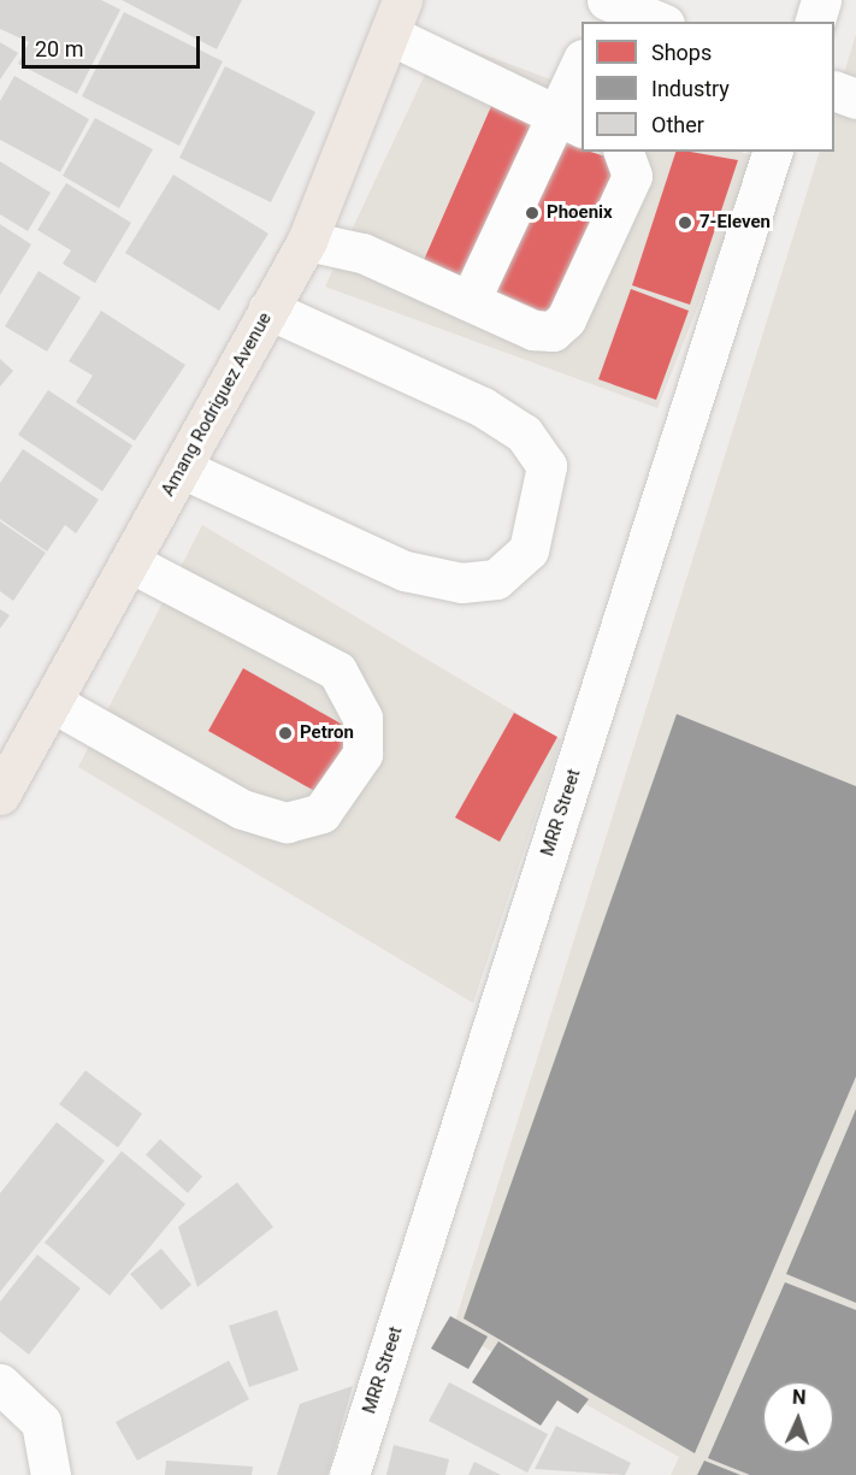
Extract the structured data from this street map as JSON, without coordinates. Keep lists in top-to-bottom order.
{
  "streets": {
    "main road": ["Amang Rodriguez Avenue"],
    "street": ["MRR Street"]
  },
  "places": ["Phoenix", "7-Eleven", "Petron"],
  "legend": ["Shops", "Industry", "Other"],
  "scale_bar": "20 m",
  "north": "top"
}
